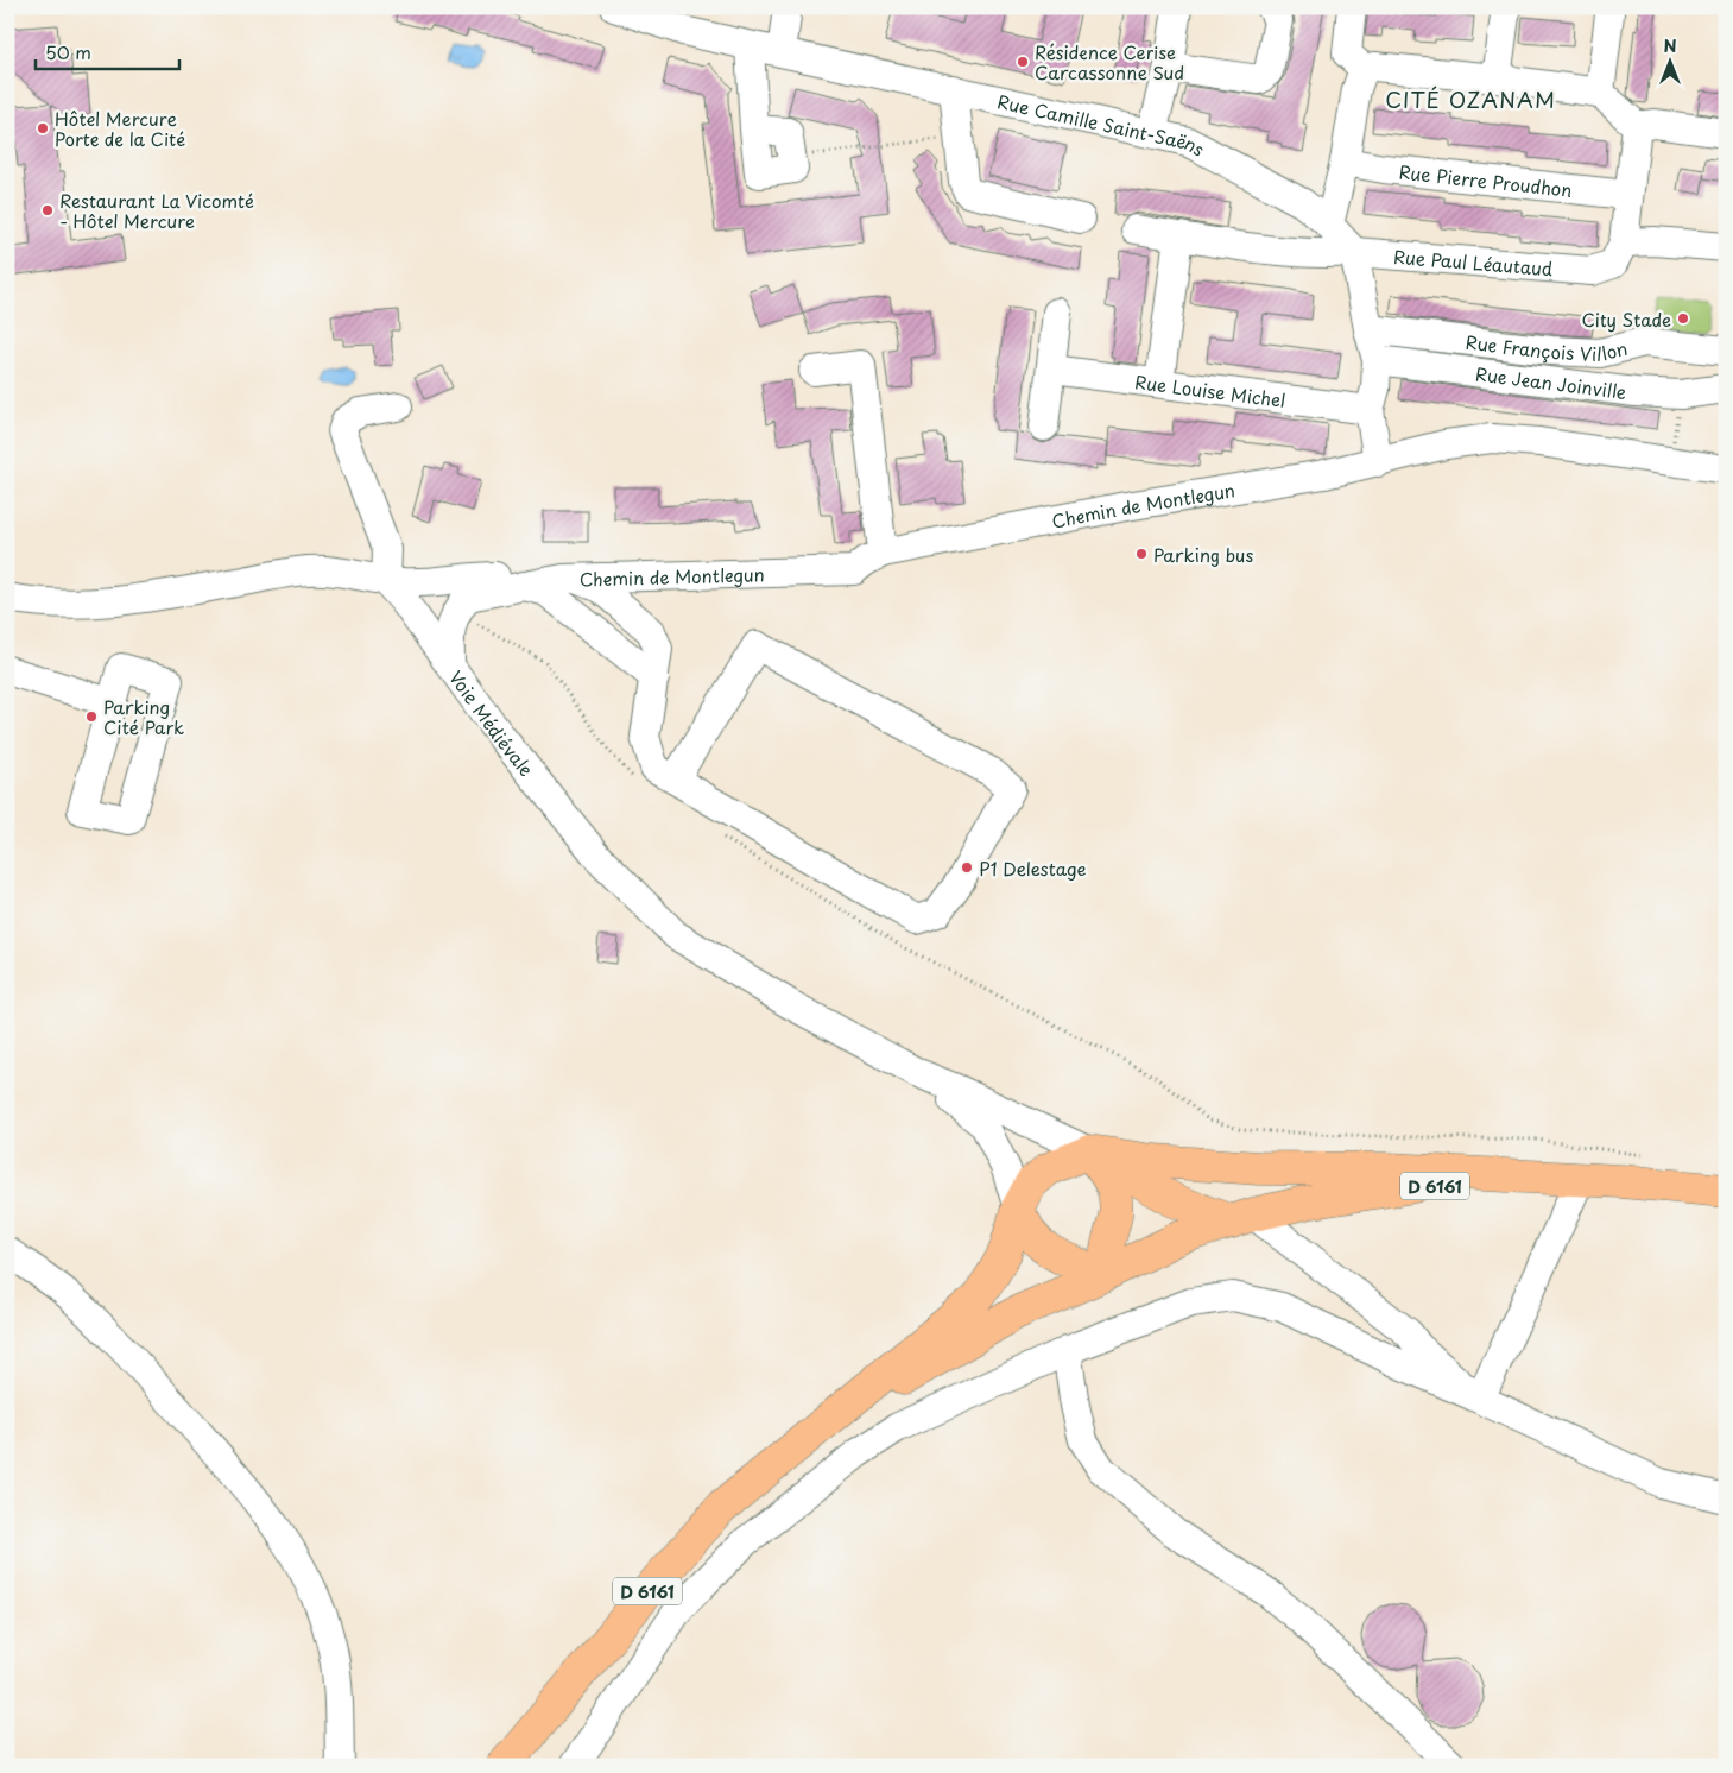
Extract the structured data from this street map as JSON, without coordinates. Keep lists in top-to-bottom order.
{
  "streets": {
    "main road": ["D 6161"],
    "street": [
      "Rue Camille Saint-Saëns",
      "Rue Pierre Proudhon",
      "Rue Paul Léautaud",
      "Rue François Villon",
      "Rue Jean Joinville",
      "Rue Louise Michel",
      "Chemin de Montlegun",
      "Voie Médiévale"
    ]
  },
  "crossings": [
    ["Rue Camille Saint-Saëns", "Rue Paul Léautaud"],
    ["Chemin de Montlegun", "Voie Médiévale"]
  ],
  "districts": ["CITÉ OZANAM"],
  "places": [
    "Résidence Cerise Carcassonne Sud",
    "Hôtel Mercure Porte de la Cité",
    "Restaurant La Vicomté - Hôtel Mercure",
    "City Stade",
    "Parking bus",
    "Parking Cité Park",
    "P1 Delestage"
  ],
  "scale_bar": "50 m",
  "north": "top"
}
